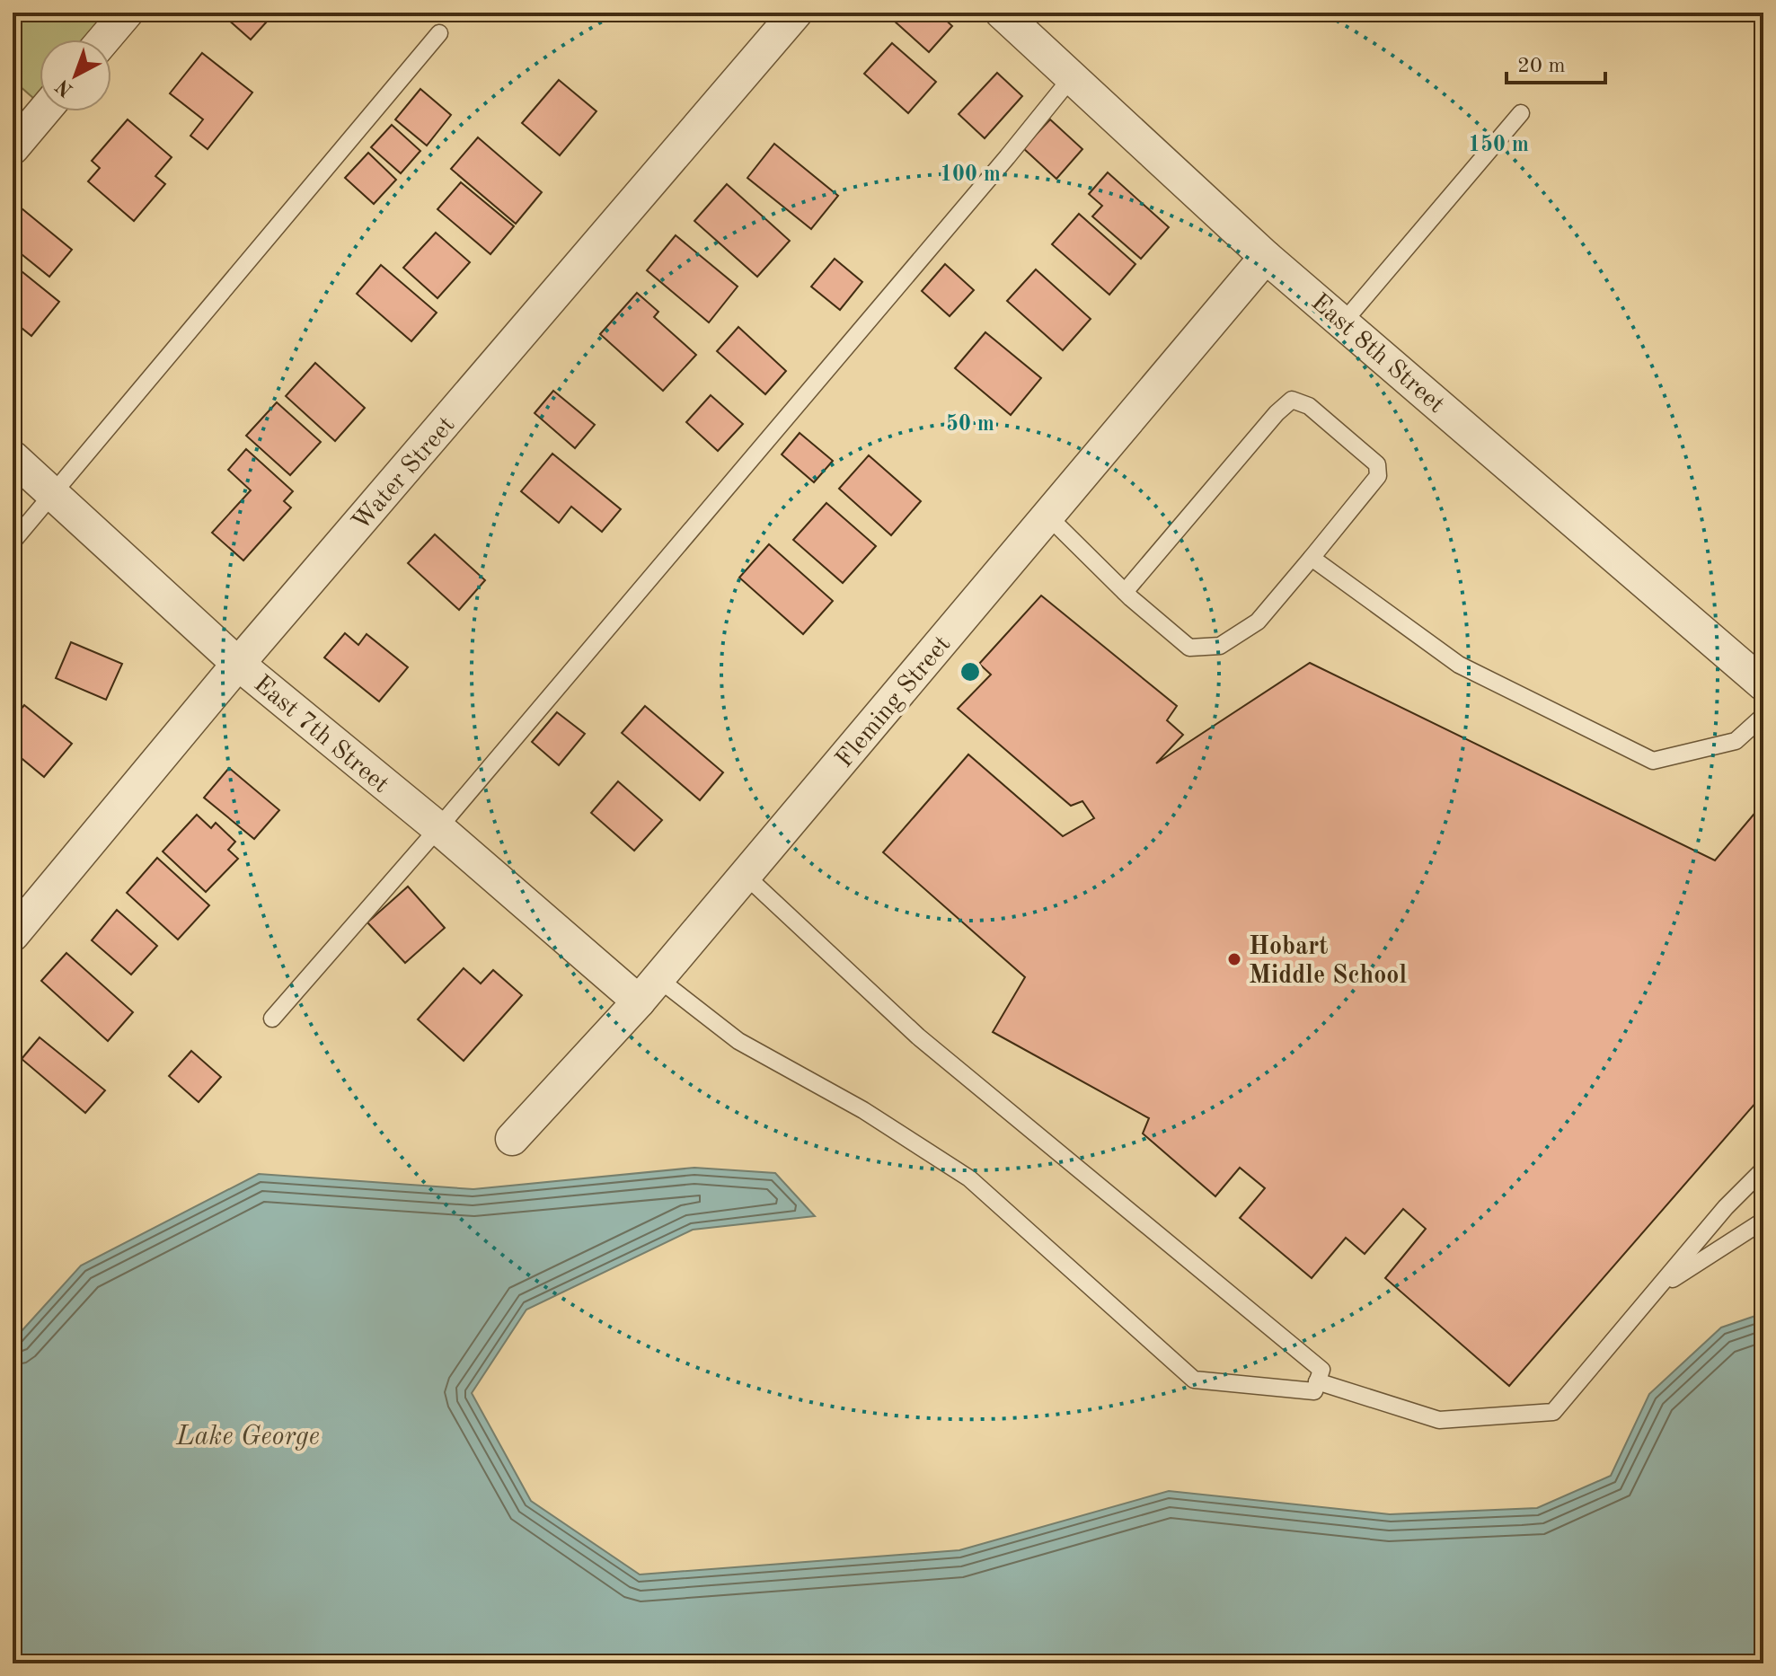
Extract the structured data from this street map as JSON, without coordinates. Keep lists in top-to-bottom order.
{
  "streets": {
    "street": [
      "East 8th Street",
      "Water Street",
      "Fleming Street",
      "East 7th Street"
    ]
  },
  "crossings": [
    ["East 8th Street", "Fleming Street"],
    ["Water Street", "East 7th Street"],
    ["Fleming Street", "East 7th Street"]
  ],
  "water": ["Lake George"],
  "places": ["Hobart Middle School"],
  "scale_bar": "20 m",
  "north": "bottom left",
  "rings": ["150 m", "100 m", "50 m"]
}
